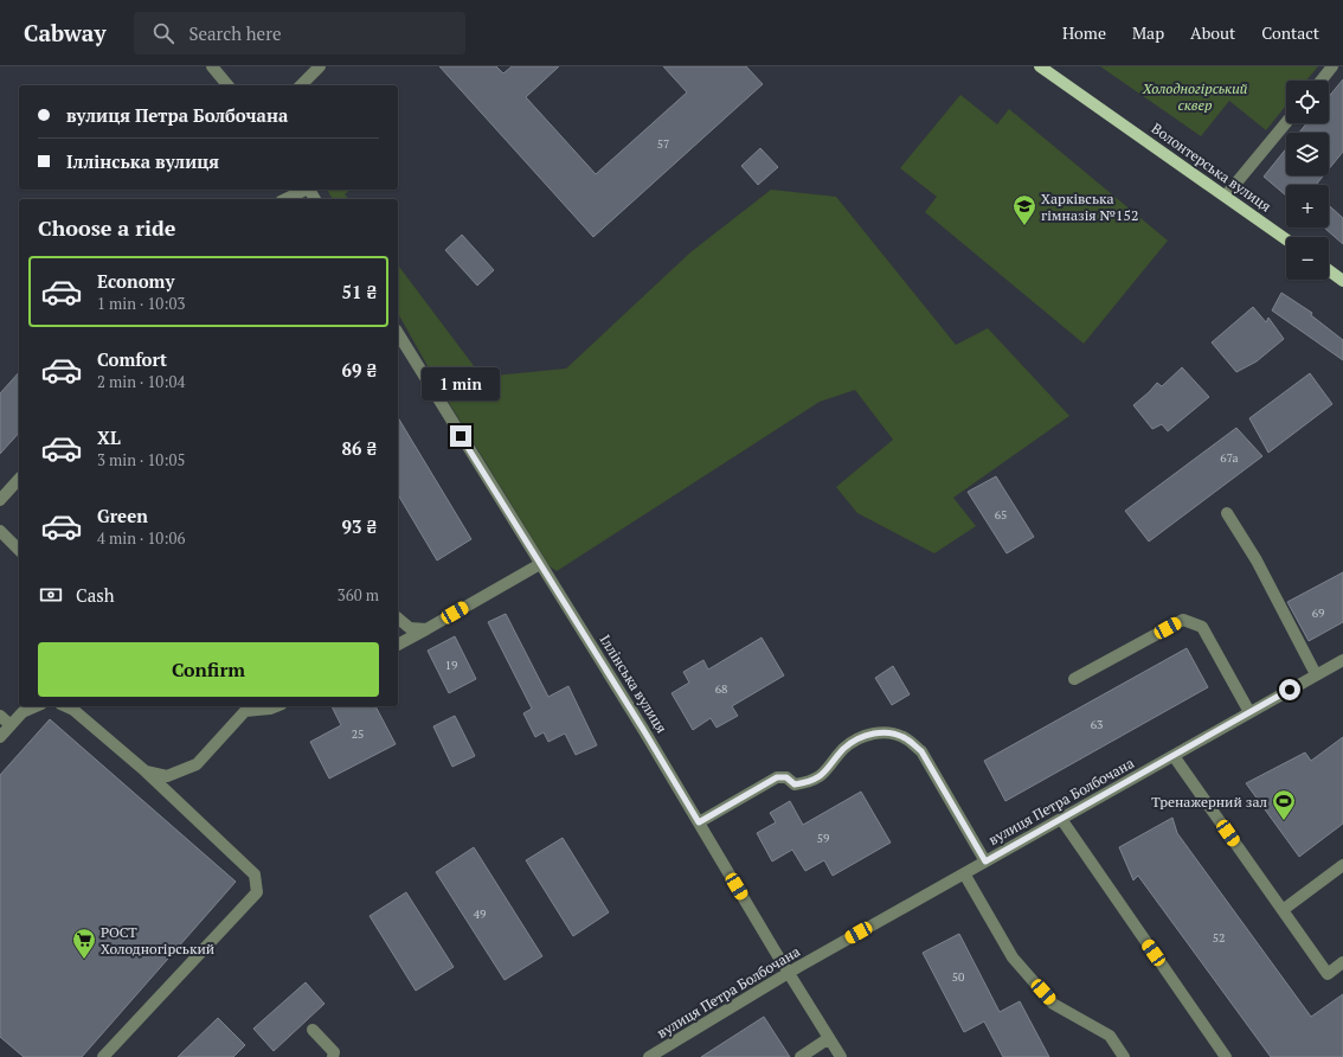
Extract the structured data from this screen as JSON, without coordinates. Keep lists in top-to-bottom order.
{
  "streets": {
    "main road": ["Волонтерська вулиця"],
    "street": ["Іллінська вулиця", "вулиця Петра Болбочана"]
  },
  "crossings": [
    ["Іллінська вулиця", "вулиця Петра Болбочана"]
  ],
  "parks": ["Холодногірський сквер"],
  "places": {
    "school or university": ["Харківська гімназія №152"],
    "sports": ["Тренажерний зал"],
    "supermarket": ["РОСТ Холодногірський"]
  },
  "house_numbers": [
    "57",
    "67а",
    "65",
    "69",
    "19",
    "68",
    "63",
    "25",
    "59",
    "49",
    "52",
    "50"
  ],
  "page": {
    "header": "Cabway",
    "search": "Search here",
    "nav": [
      "Home",
      "Map",
      "About",
      "Contact"
    ],
    "map_buttons": ["+", "−"],
    "banner": ["вулиця Петра Болбочана", "Іллінська вулиця"],
    "heading": "Choose a ride",
    "list": [
      {
        "name": "Economy",
        "note": "1 min · 10:03",
        "value": "51 ₴"
      },
      {
        "name": "Comfort",
        "note": "2 min · 10:04",
        "value": "69 ₴"
      },
      {
        "name": "XL",
        "note": "3 min · 10:05",
        "value": "86 ₴"
      },
      {
        "name": "Green",
        "note": "4 min · 10:06",
        "value": "93 ₴"
      }
    ],
    "bubble": "1 min",
    "pay": ["Cash", "360 m"],
    "buttons": "Confirm"
  }
}
